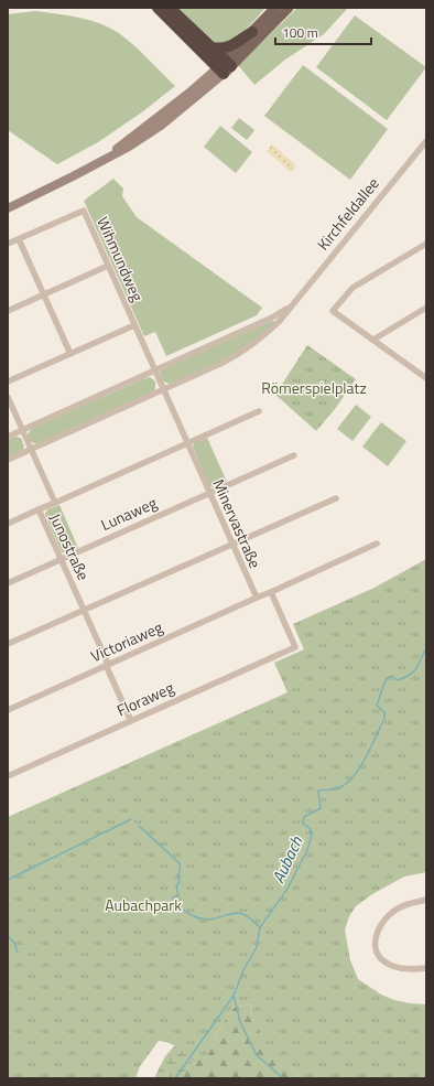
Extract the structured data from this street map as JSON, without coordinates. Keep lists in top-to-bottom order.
{
  "streets": {
    "street": [
      "Kirchfeldallee",
      "Wihmundweg",
      "Lunaweg",
      "Minervastraße",
      "Junostraße",
      "Victoriaweg",
      "Floraweg"
    ]
  },
  "crossings": [
    ["Kirchfeldallee", "Wihmundweg"],
    ["Kirchfeldallee", "Minervastraße"],
    ["Kirchfeldallee", "Junostraße"],
    ["Lunaweg", "Minervastraße"],
    ["Lunaweg", "Junostraße"],
    ["Minervastraße", "Victoriaweg"],
    ["Junostraße", "Victoriaweg"],
    ["Junostraße", "Floraweg"]
  ],
  "water": ["Aubach"],
  "parks": ["Römerspielplatz", "Aubachpark"],
  "scale_bar": "100 m"
}
